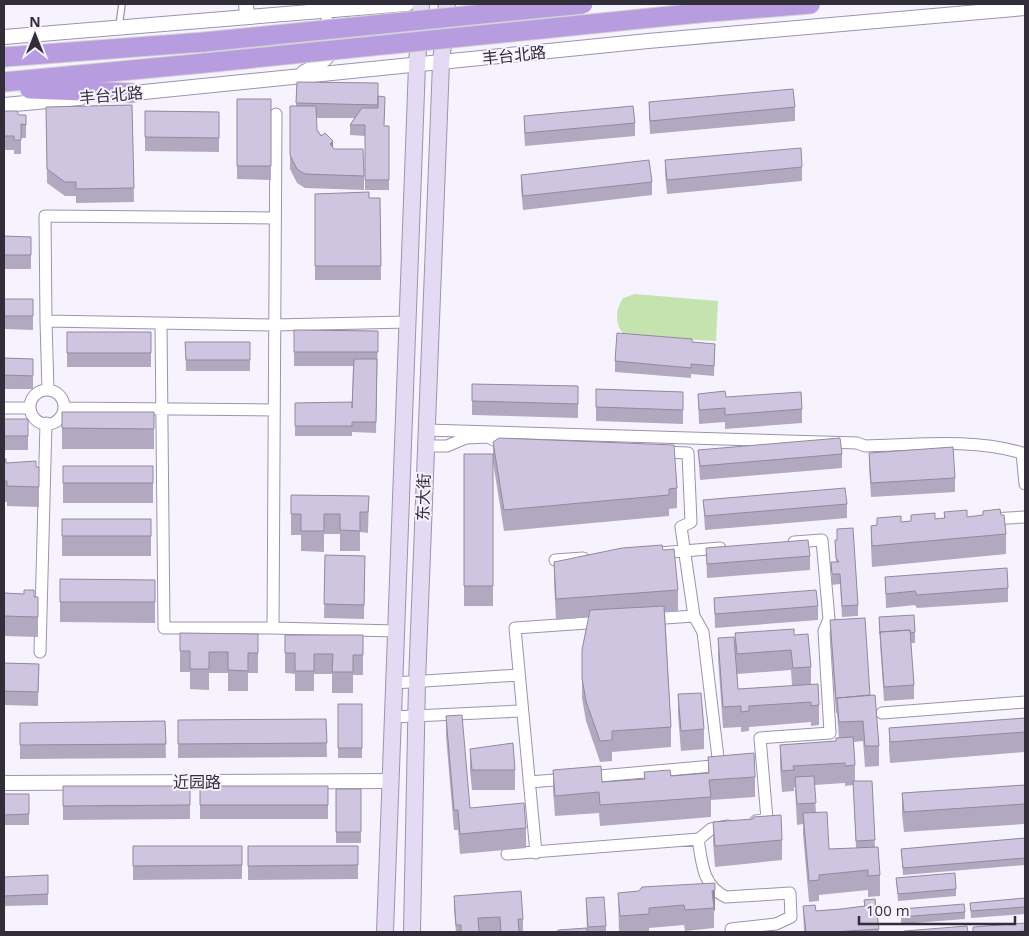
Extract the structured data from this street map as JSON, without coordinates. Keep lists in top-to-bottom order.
{
  "streets": {
    "highway": ["丰台北路"],
    "main road": ["东大街"],
    "street": ["近园路"]
  },
  "crossings": [
    ["丰台北路", "东大街"],
    ["东大街", "近园路"]
  ],
  "scale_bar": "100 m",
  "north": "top"
}
